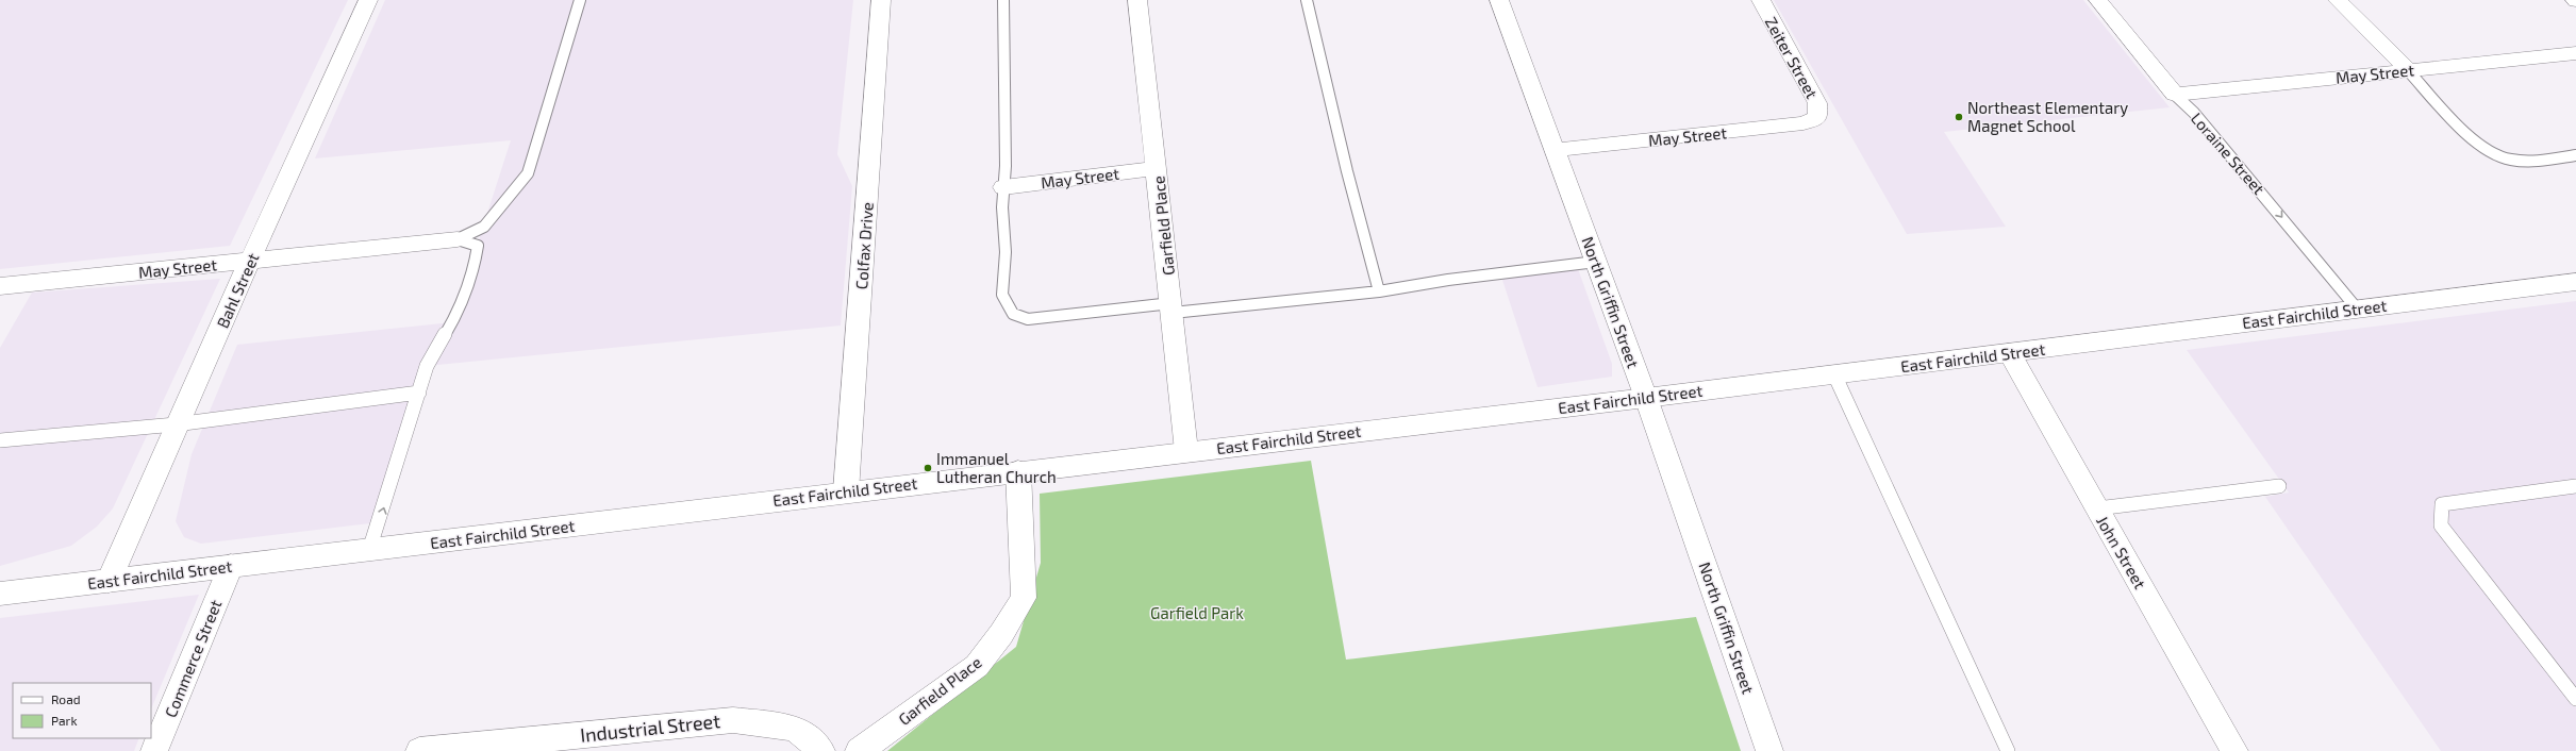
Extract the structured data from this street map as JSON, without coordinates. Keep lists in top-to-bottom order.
{
  "streets": {
    "street": [
      "Zeiter Street",
      "May Street",
      "Loraine Street",
      "Garfield Place",
      "Colfax Drive",
      "Bahl Street",
      "North Griffin Street",
      "East Fairchild Street",
      "John Street",
      "Commerce Street",
      "Industrial Street"
    ]
  },
  "crossings": [
    ["Zeiter Street", "May Street"],
    ["May Street", "Loraine Street"],
    ["May Street", "Garfield Place"],
    ["May Street", "Bahl Street"],
    ["May Street", "North Griffin Street"],
    ["Loraine Street", "East Fairchild Street"],
    ["Garfield Place", "East Fairchild Street"],
    ["Colfax Drive", "East Fairchild Street"],
    ["Bahl Street", "East Fairchild Street"],
    ["North Griffin Street", "East Fairchild Street"],
    ["East Fairchild Street", "John Street"],
    ["East Fairchild Street", "Commerce Street"]
  ],
  "one_way": ["Loraine Street"],
  "parks": ["Garfield Park"],
  "places": ["Northeast Elementary Magnet School", "Immanuel Lutheran Church"],
  "legend": ["Road", "Park"]
}
